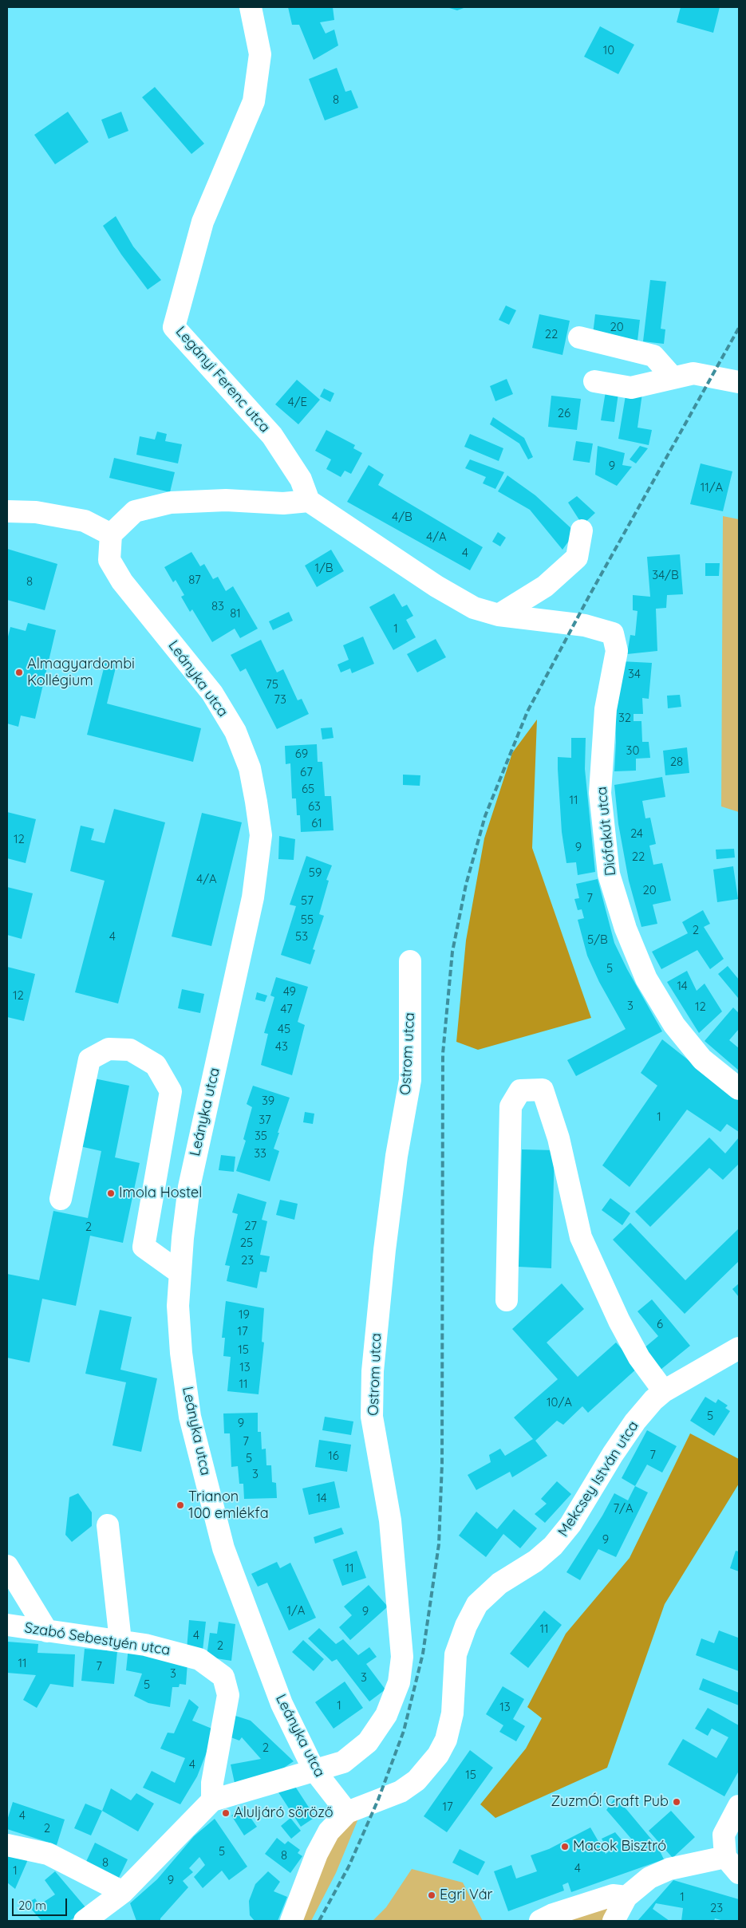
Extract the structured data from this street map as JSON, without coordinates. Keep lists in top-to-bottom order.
{
  "streets": {
    "street": [
      "Legányi Ferenc utca",
      "Leányka utca",
      "Diófakút utca",
      "Ostrom utca",
      "Mekcsey István utca",
      "Szabó Sebestyén utca"
    ]
  },
  "crossings": [
    ["Leányka utca", "Ostrom utca"],
    ["Leányka utca", "Mekcsey István utca"],
    ["Ostrom utca", "Szabó Sebestyén utca"]
  ],
  "places": [
    "Almagyardombi Kollégium",
    "Imola Hostel",
    "Trianon 100 emlékfa",
    "ZuzmÓ! Craft Pub",
    "Aluljáró söröző",
    "Macok Bisztró",
    "Egri Vár"
  ],
  "house_numbers": [
    "10",
    "8",
    "20",
    "22",
    "4/E",
    "26",
    "9",
    "11/A",
    "4/B",
    "4/A",
    "4",
    "1/B",
    "34/B",
    "87",
    "8",
    "83",
    "81",
    "1",
    "34",
    "75",
    "73",
    "32",
    "30",
    "69",
    "28",
    "67",
    "65",
    "11",
    "63",
    "61",
    "24",
    "12",
    "9",
    "22",
    "59",
    "4/A",
    "20",
    "7",
    "57",
    "55",
    "2",
    "4",
    "53",
    "5/B",
    "5",
    "14",
    "49",
    "12",
    "3",
    "12",
    "47",
    "45",
    "43",
    "39",
    "1",
    "37",
    "35",
    "33",
    "27",
    "2",
    "25",
    "23",
    "19",
    "6",
    "17",
    "15",
    "13",
    "11",
    "10/A",
    "5",
    "9",
    "7",
    "7",
    "16",
    "5",
    "3",
    "14",
    "7/A",
    "9",
    "11",
    "1/A",
    "9",
    "11",
    "4",
    "2",
    "11",
    "7",
    "3",
    "3",
    "5",
    "1",
    "13",
    "2",
    "4",
    "15",
    "17",
    "4",
    "2",
    "5",
    "8",
    "8",
    "4",
    "1",
    "9",
    "1",
    "23"
  ],
  "scale_bar": "20 m"
}
